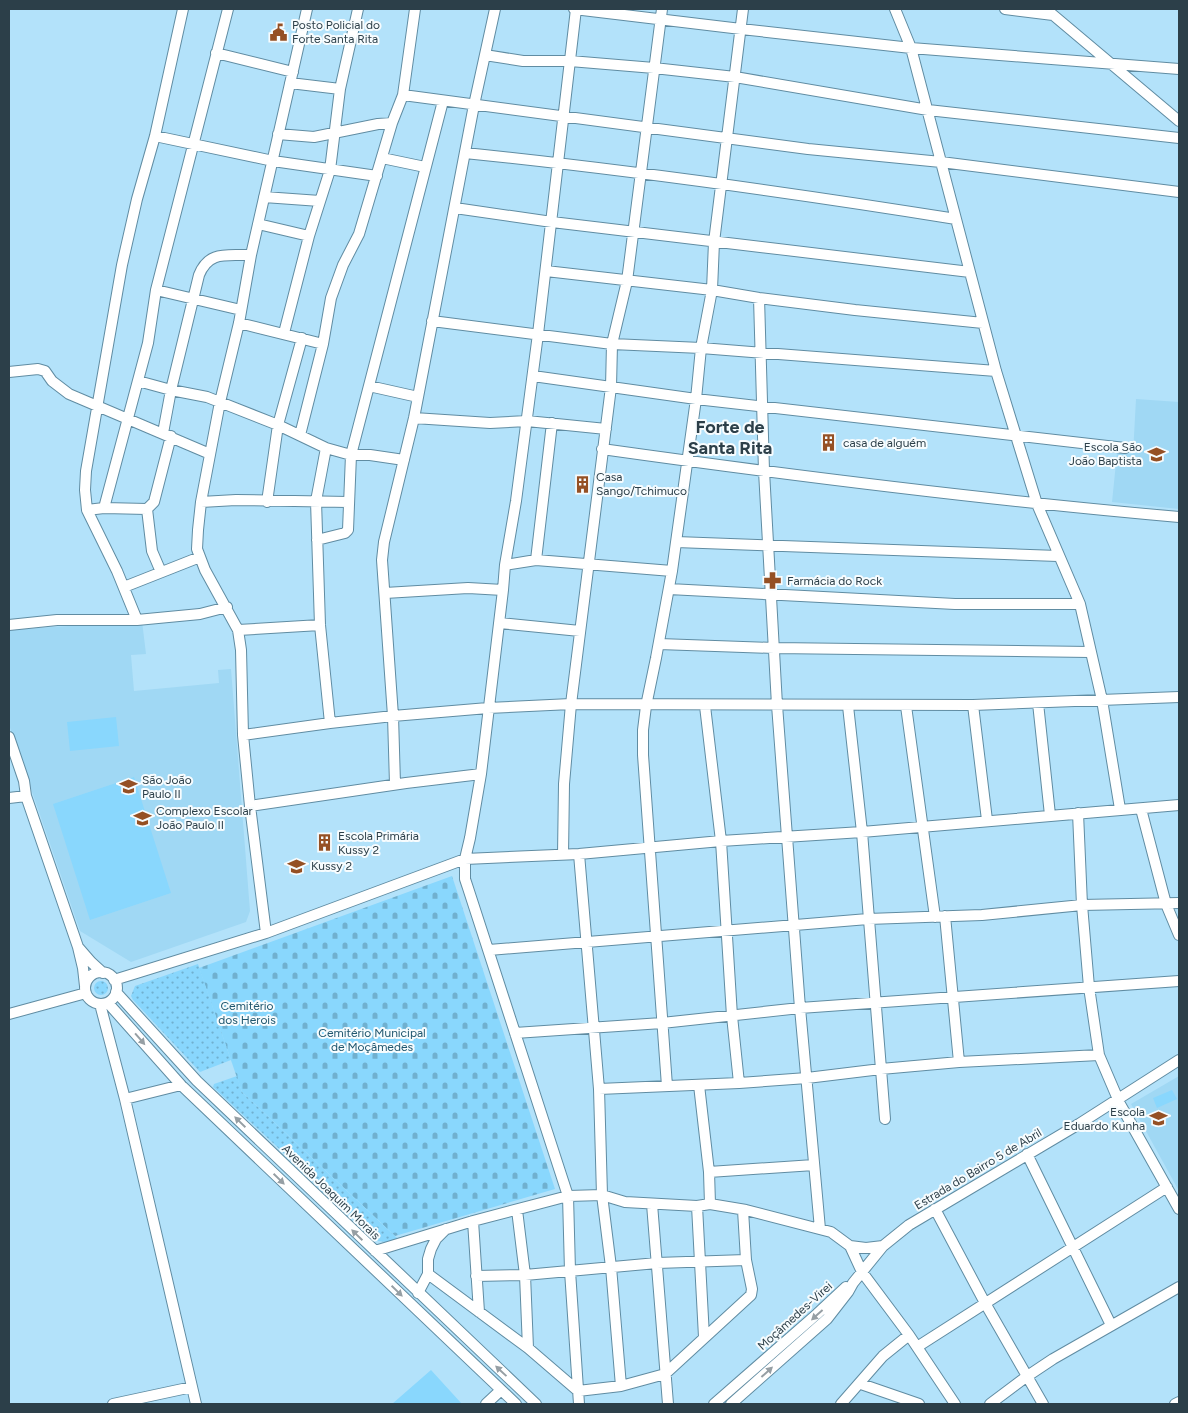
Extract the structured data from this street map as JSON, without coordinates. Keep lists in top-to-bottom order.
{
  "streets": {
    "street": ["Estrada do Bairro 5 de Abril", "Avenida Joaquim Morais", "Moçâmedes-Virei"]
  },
  "crossings": [
    ["Estrada do Bairro 5 de Abril", "Moçâmedes-Virei"]
  ],
  "districts": ["Forte de Santa Rita"],
  "parks": ["Cemitério dos Herois", "Cemitério Municipal de Moçâmedes"],
  "places": {
    "public building": ["Posto Policial do Forte Santa Rita"],
    "building": ["casa de alguém", "Casa Sango/Tchimuco", "Escola Primária Kussy 2"],
    "school or university": [
      "Escola São João Baptista",
      "São João Paulo II",
      "Complexo Escolar João Paulo II",
      "Kussy 2",
      "Escola Eduardo Kunha"
    ],
    "pharmacy": ["Farmácia do Rock"]
  }
}
